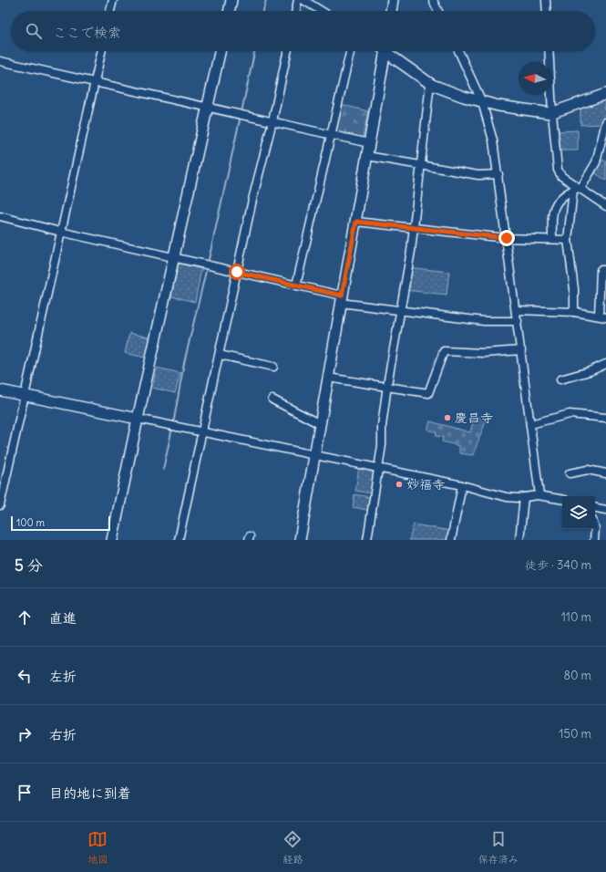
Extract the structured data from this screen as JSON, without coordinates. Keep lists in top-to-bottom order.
{
  "places": ["慶昌寺", "妙福寺"],
  "scale_bar": "100 m",
  "north": "left",
  "page": {
    "search": "ここで検索",
    "scale": "100 m",
    "heading": ["5 分", "徒歩 · 340 m"],
    "list": [
      ["直進", "110 m"],
      ["左折", "80 m"],
      ["右折", "150 m"],
      "目的地に到着"
    ],
    "nav": ["地図", "経路", "保存済み"]
  }
}
